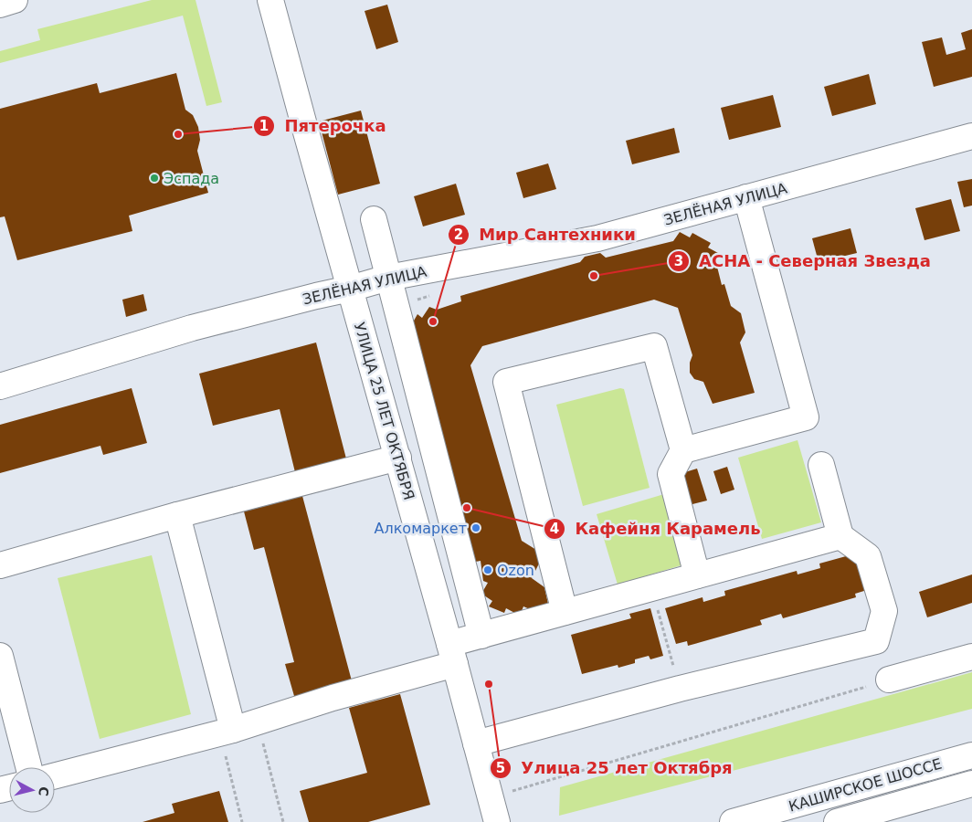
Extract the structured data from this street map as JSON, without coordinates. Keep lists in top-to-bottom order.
{
  "streets": {
    "street": ["ЗЕЛЁНАЯ УЛИЦА", "УЛИЦА 25 ЛЕТ ОКТЯБРЯ", "КАШИРСКОЕ ШОССЕ"]
  },
  "crossings": [
    ["ЗЕЛЁНАЯ УЛИЦА", "УЛИЦА 25 ЛЕТ ОКТЯБРЯ"]
  ],
  "places": [
    "Пятерочка",
    "Эспада",
    "АСНА - Северная Звезда",
    "Мир Сантехники",
    "Кафейня Карамель",
    "Алкомаркет",
    "Ozon",
    "Улица 25 лет Октября"
  ],
  "north": "right"
}
